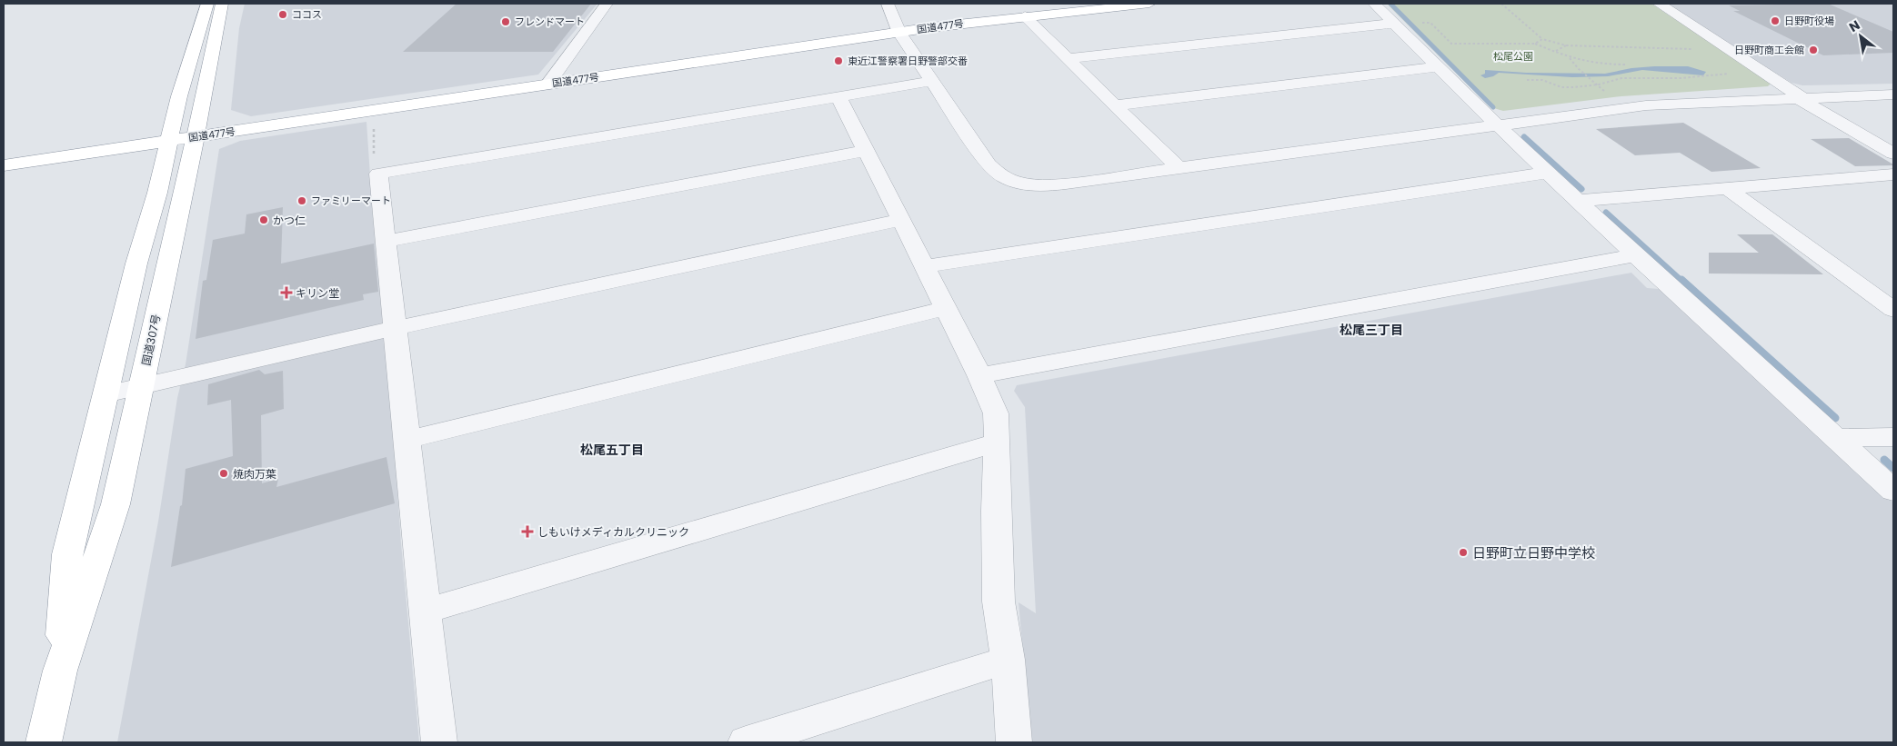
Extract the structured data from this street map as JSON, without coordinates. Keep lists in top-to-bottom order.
{
  "streets": {
    "highway": ["国道477号", "国道307号"]
  },
  "crossings": [
    ["国道477号", "国道307号"]
  ],
  "districts": ["松尾三丁目", "松尾五丁目"],
  "parks": ["松尾公園"],
  "places": {
    "other": [
      "ココス",
      "日野町役場",
      "フレンドマート",
      "日野町商工会館",
      "東近江警察署日野警部交番",
      "ファミリーマート",
      "かつ仁",
      "焼肉万葉",
      "日野町立日野中学校"
    ],
    "health": ["キリン堂", "しもいけメディカルクリニック"]
  },
  "north": "top left"
}
